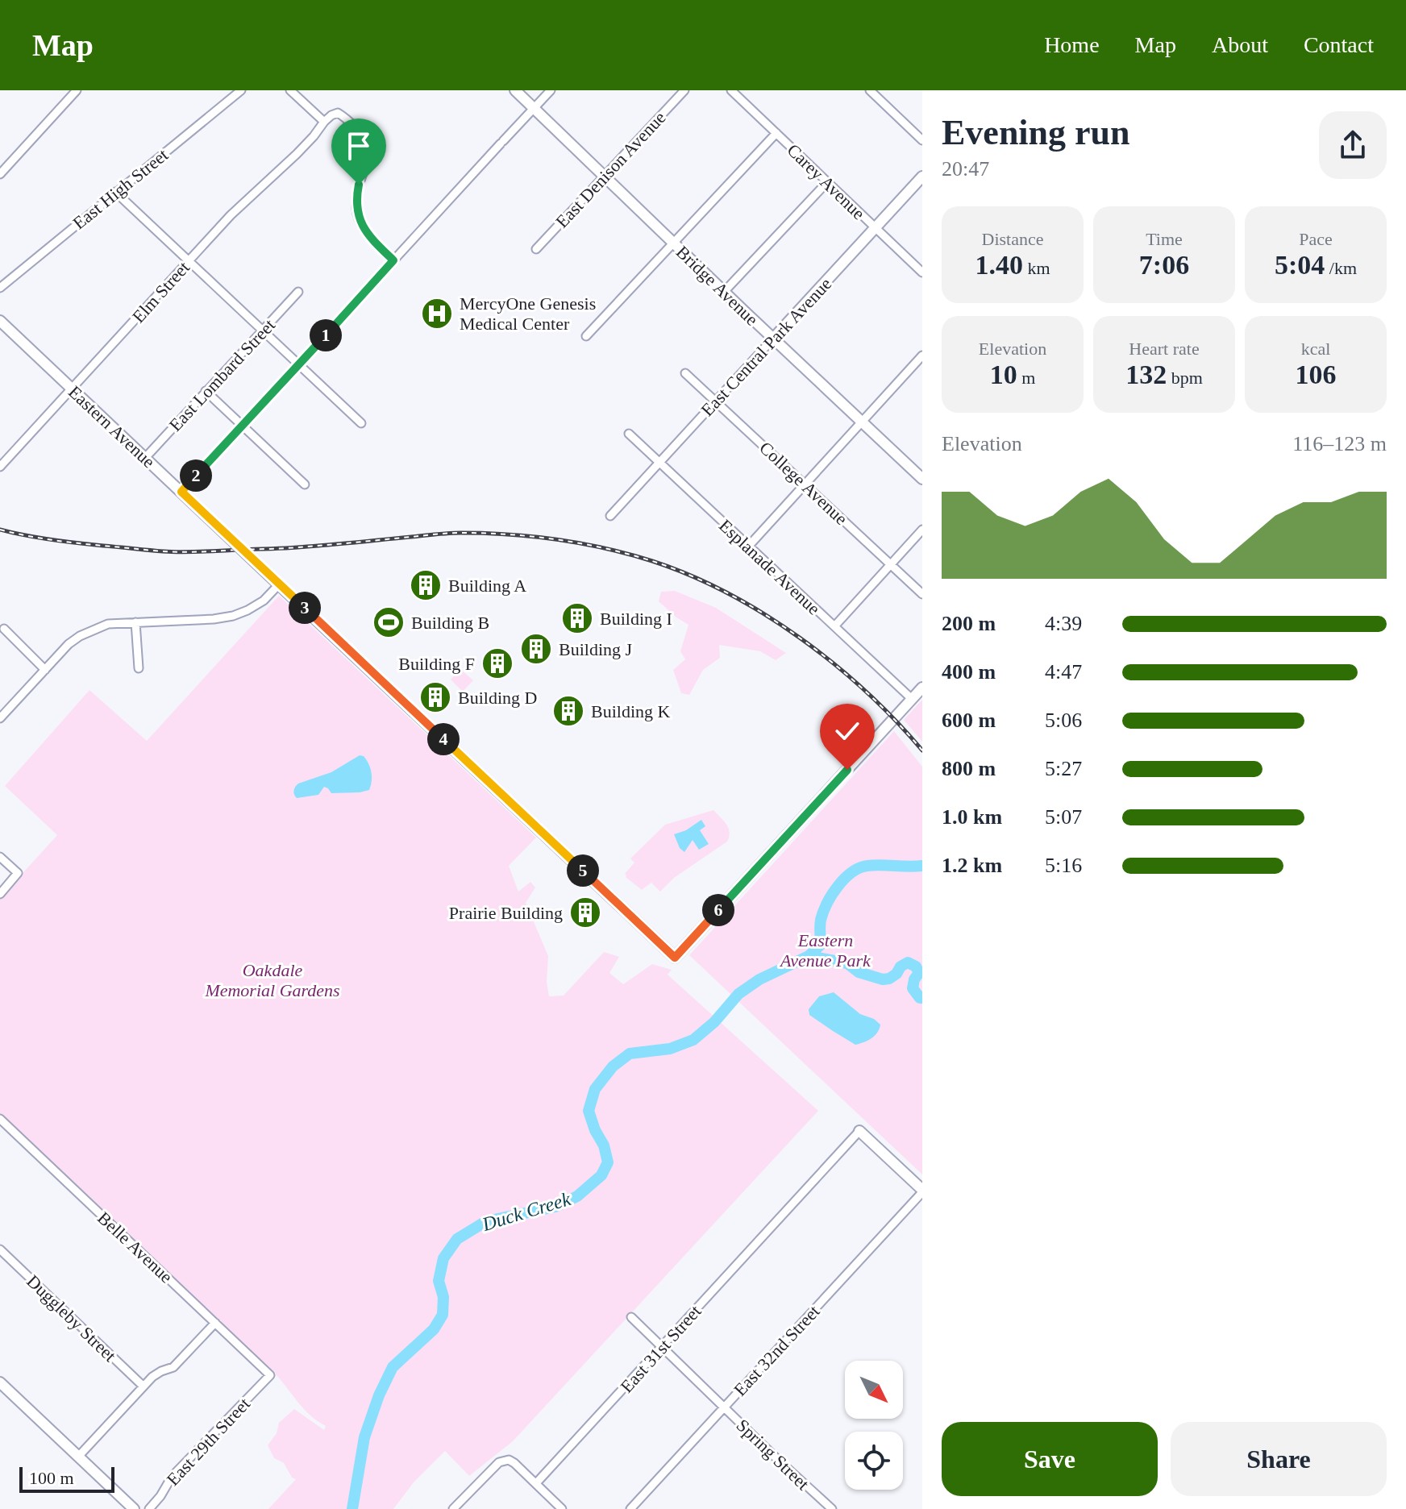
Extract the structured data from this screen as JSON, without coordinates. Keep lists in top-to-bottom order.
{
  "streets": {
    "street": [
      "East Denison Avenue",
      "Carey Avenue",
      "East High Street",
      "Bridge Avenue",
      "Elm Street",
      "East Central Park Avenue",
      "East Lombard Street",
      "Eastern Avenue",
      "College Avenue",
      "Esplanade Avenue",
      "Belle Avenue",
      "Duggleby Street",
      "East 31st Street",
      "East 32nd Street",
      "East 29th Street",
      "Spring Street"
    ]
  },
  "crossings": [
    ["East Denison Avenue", "Bridge Avenue"],
    ["Carey Avenue", "East Central Park Avenue"],
    ["Bridge Avenue", "East Central Park Avenue"],
    ["Elm Street", "Eastern Avenue"],
    ["East Central Park Avenue", "College Avenue"],
    ["East Central Park Avenue", "Esplanade Avenue"],
    ["East Lombard Street", "Eastern Avenue"],
    ["Eastern Avenue", "Esplanade Avenue"],
    ["Belle Avenue", "East 29th Street"],
    ["East 31st Street", "Spring Street"],
    ["East 32nd Street", "Spring Street"]
  ],
  "water": ["Duck Creek"],
  "parks": ["Eastern Avenue Park", "Oakdale Memorial Gardens"],
  "places": {
    "hospital": ["MercyOne Genesis Medical Center"],
    "building": [
      "Building A",
      "Building I",
      "Building J",
      "Building F",
      "Building D",
      "Building K",
      "Prairie Building"
    ],
    "sports": ["Building B"]
  },
  "scale_bar": "100 m",
  "north": "bottom right",
  "page": {
    "header": "Map",
    "nav": [
      "Home",
      "Map",
      "About",
      "Contact"
    ],
    "heading": ["Evening run", "20:47"],
    "stats": [
      ["Distance", "1.40 km"],
      ["Time", "7:06"],
      ["Pace", "5:04 /km"],
      ["Elevation", "10 m"],
      ["Heart rate", "132 bpm"],
      ["kcal", "106"]
    ],
    "pins": [
      "1",
      "2",
      "3",
      "4",
      "5",
      "6"
    ],
    "chart": ["Elevation", "116–123 m"],
    "list": [
      {
        "name": "200 m",
        "note": "4:39"
      },
      {
        "name": "400 m",
        "note": "4:47"
      },
      {
        "name": "600 m",
        "note": "5:06"
      },
      {
        "name": "800 m",
        "note": "5:27"
      },
      {
        "name": "1.0 km",
        "note": "5:07"
      },
      {
        "name": "1.2 km",
        "note": "5:16"
      }
    ],
    "buttons": ["Save", "Share"],
    "scale": "100 m"
  }
}
